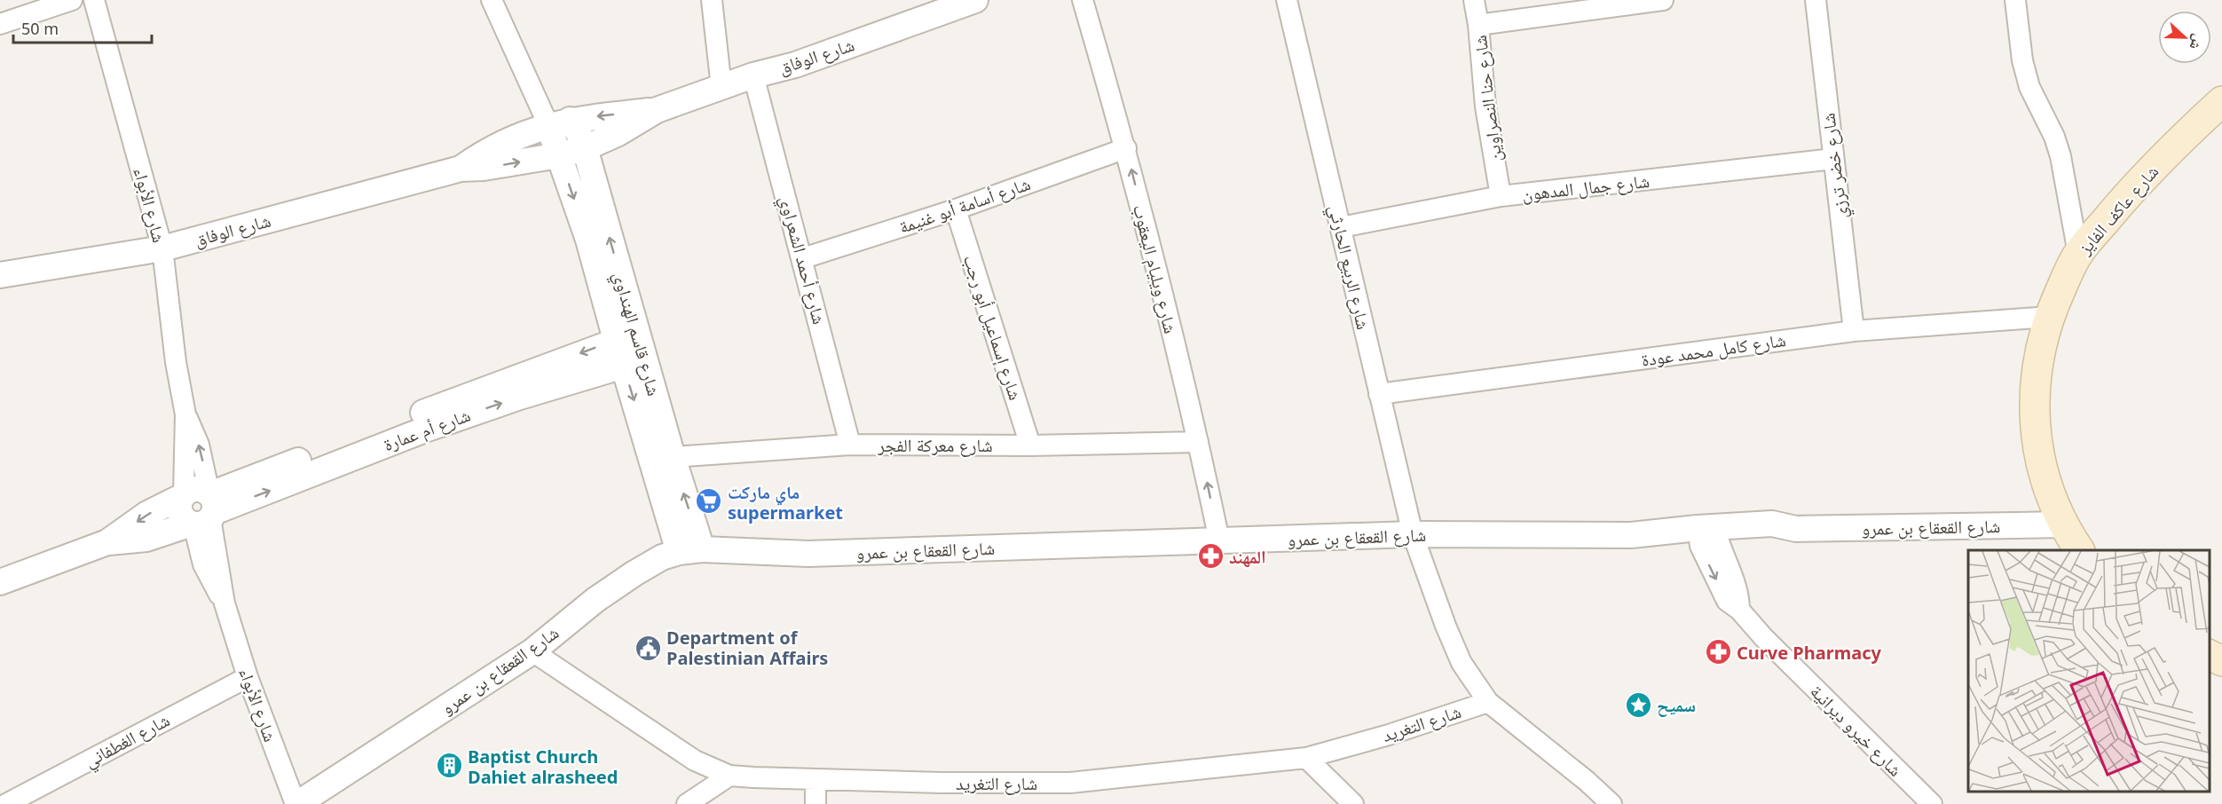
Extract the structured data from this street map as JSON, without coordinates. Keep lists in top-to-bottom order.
{
  "streets": {
    "main road": ["شارع عاكف الفايز"],
    "street": [
      "شارع الوفاق",
      "شارع حنا النصراوين",
      "شارع خضر ترزي",
      "شارع جمال المدهون",
      "شارع الأبواء",
      "شارع أسامة أبو غنيمة",
      "شارع أحمد الشعراوي",
      "شارع الربيع الحارثي",
      "شارع ويليام اليعقوب",
      "شارع إسماعيل أبو رجب",
      "شارع قاسم الهنداوي",
      "شارع كامل محمد عودة",
      "شارع أم عمارة",
      "شارع معركة الفجر",
      "شارع القعقاع بن عمرو",
      "شارع التغريد",
      "شارع خيرو ديرانية",
      "شارع الغطفاني"
    ]
  },
  "crossings": [
    ["شارع الوفاق", "شارع الأبواء"],
    ["شارع الوفاق", "شارع أحمد الشعراوي"],
    ["شارع الوفاق", "شارع قاسم الهنداوي"],
    ["شارع حنا النصراوين", "شارع جمال المدهون"],
    ["شارع خضر ترزي", "شارع جمال المدهون"],
    ["شارع خضر ترزي", "شارع كامل محمد عودة"],
    ["شارع جمال المدهون", "شارع الربيع الحارثي"],
    ["شارع الأبواء", "شارع أم عمارة"],
    ["شارع الأبواء", "شارع القعقاع بن عمرو"],
    ["شارع الأبواء", "شارع الغطفاني"],
    ["شارع أسامة أبو غنيمة", "شارع أحمد الشعراوي"],
    ["شارع أسامة أبو غنيمة", "شارع ويليام اليعقوب"],
    ["شارع أسامة أبو غنيمة", "شارع إسماعيل أبو رجب"],
    ["شارع عاكف الفايز", "شارع كامل محمد عودة"],
    ["شارع عاكف الفايز", "شارع القعقاع بن عمرو"],
    ["شارع أحمد الشعراوي", "شارع معركة الفجر"],
    ["شارع الربيع الحارثي", "شارع كامل محمد عودة"],
    ["شارع الربيع الحارثي", "شارع القعقاع بن عمرو"],
    ["شارع الربيع الحارثي", "شارع التغريد"],
    ["شارع ويليام اليعقوب", "شارع معركة الفجر"],
    ["شارع ويليام اليعقوب", "شارع القعقاع بن عمرو"],
    ["شارع إسماعيل أبو رجب", "شارع معركة الفجر"],
    ["شارع قاسم الهنداوي", "شارع أم عمارة"],
    ["شارع قاسم الهنداوي", "شارع معركة الفجر"],
    ["شارع قاسم الهنداوي", "شارع القعقاع بن عمرو"],
    ["شارع القعقاع بن عمرو", "شارع التغريد"],
    ["شارع القعقاع بن عمرو", "شارع خيرو ديرانية"]
  ],
  "one_way": ["شارع ويليام اليعقوب"],
  "places": {
    "supermarket": ["ماي ماركت supermarket"],
    "pharmacy": ["المهند", "Curve Pharmacy"],
    "public building": ["Department of Palestinian Affairs"],
    "place": ["سميح"],
    "building": ["Baptist Church Dahiet alrasheed"]
  },
  "scale_bar": "50 m",
  "north": "right"
}
